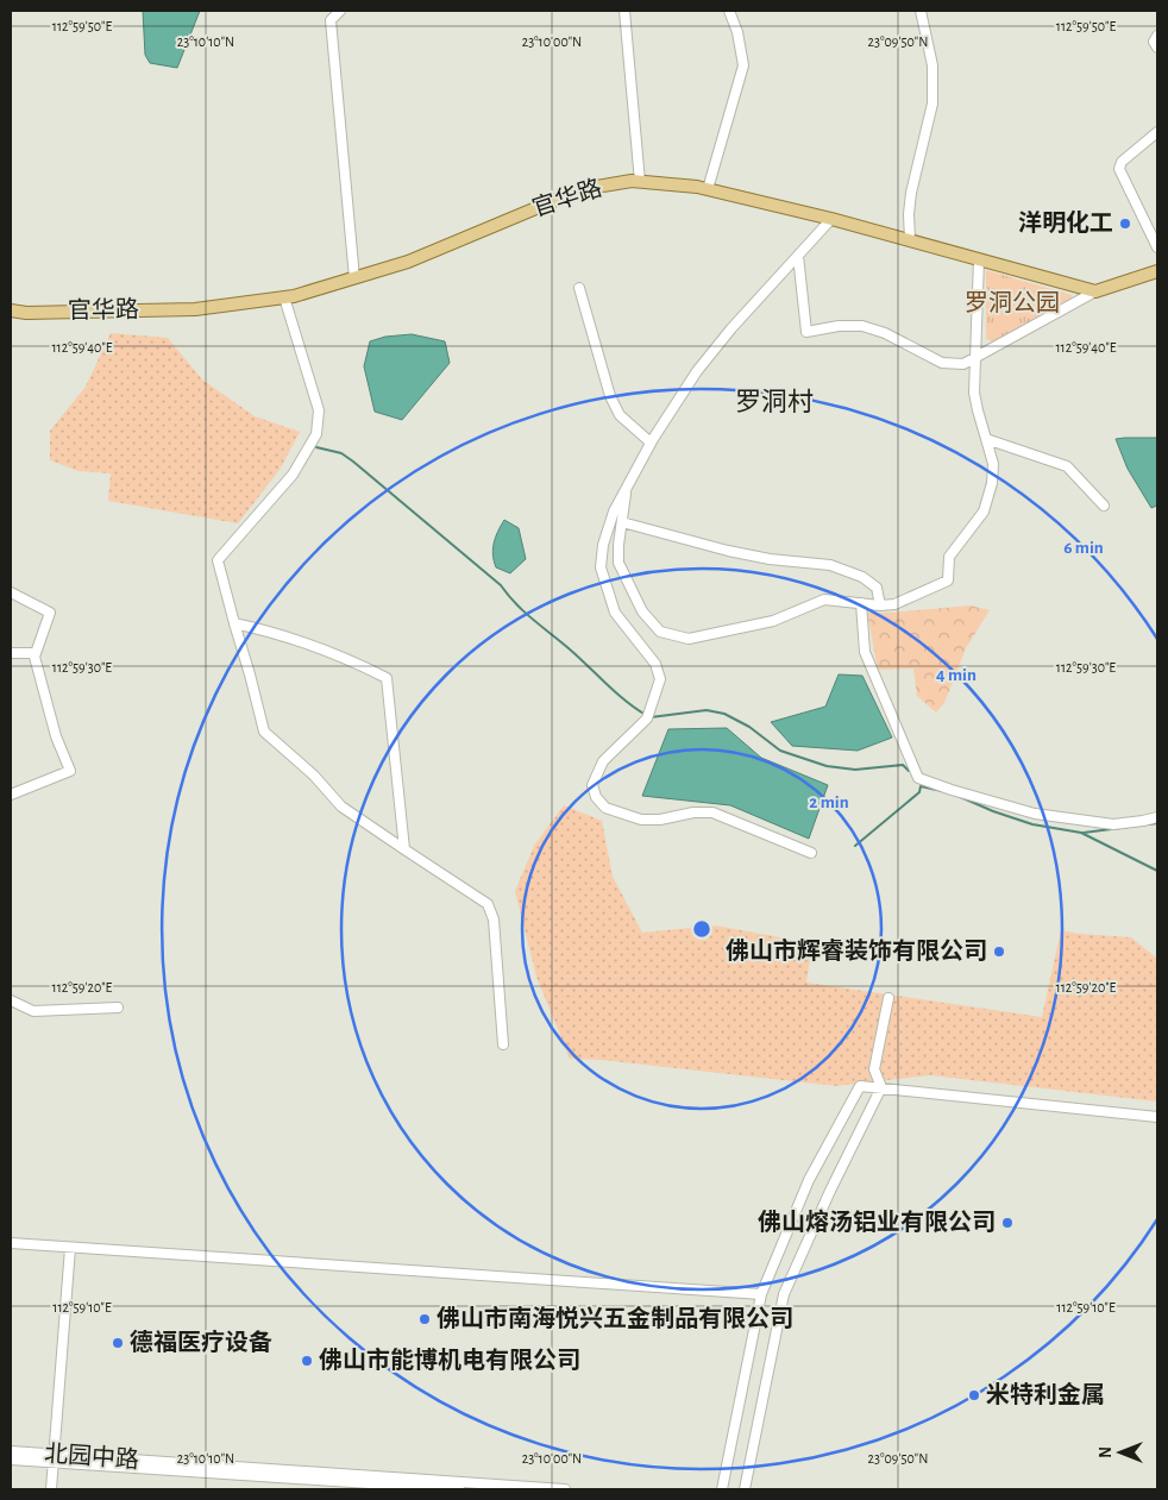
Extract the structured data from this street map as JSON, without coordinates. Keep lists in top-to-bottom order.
{
  "streets": {
    "main road": ["官华路"],
    "street": ["北园中路"]
  },
  "districts": ["罗洞村"],
  "parks": ["罗洞公园"],
  "places": [
    "洋明化工",
    "佛山市辉睿装饰有限公司",
    "佛山熔汤铝业有限公司",
    "佛山市南海悦兴五金制品有限公司",
    "德福医疗设备",
    "佛山市能博机电有限公司",
    "米特利金属"
  ],
  "north": "left",
  "coordinates": [
    "112°59'50\"E",
    "23°10'10\"N",
    "23°10'00\"N",
    "23°09'50\"N",
    "112°59'40\"E",
    "112°59'30\"E",
    "112°59'20\"E",
    "112°59'10\"E"
  ],
  "rings": ["6 min", "4 min", "2 min"]
}
